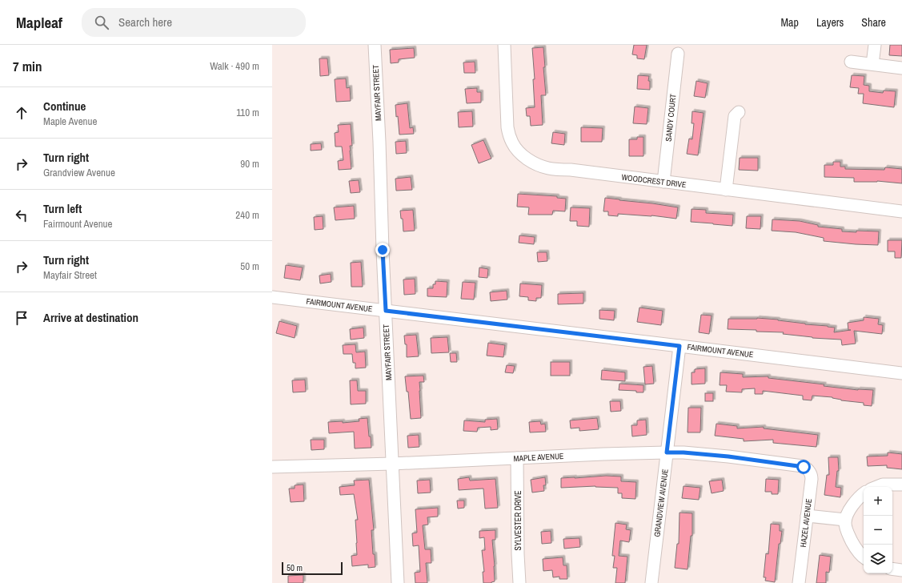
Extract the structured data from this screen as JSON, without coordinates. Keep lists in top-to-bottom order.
{
  "streets": {
    "street": [
      "MAYFAIR STREET",
      "SANDY COURT",
      "WOODCREST DRIVE",
      "FAIRMOUNT AVENUE",
      "MAPLE AVENUE",
      "GRANDVIEW AVENUE",
      "SYLVESTER DRIVE",
      "HAZEL AVENUE"
    ]
  },
  "crossings": [
    ["MAYFAIR STREET", "FAIRMOUNT AVENUE"],
    ["MAYFAIR STREET", "MAPLE AVENUE"],
    ["SANDY COURT", "WOODCREST DRIVE"],
    ["FAIRMOUNT AVENUE", "GRANDVIEW AVENUE"],
    ["MAPLE AVENUE", "GRANDVIEW AVENUE"],
    ["MAPLE AVENUE", "SYLVESTER DRIVE"],
    ["MAPLE AVENUE", "HAZEL AVENUE"]
  ],
  "scale_bar": "50 m",
  "page": {
    "header": "Mapleaf",
    "search": "Search here",
    "nav": ["Map", "Layers", "Share"],
    "heading": ["7 min", "Walk · 490 m"],
    "list": [
      ["Continue", "Maple Avenue", "110 m"],
      ["Turn right", "Grandview Avenue", "90 m"],
      ["Turn left", "Fairmount Avenue", "240 m"],
      ["Turn right", "Mayfair Street", "50 m"],
      "Arrive at destination"
    ],
    "map_buttons": ["+", "−"],
    "scale": "50 m"
  }
}
